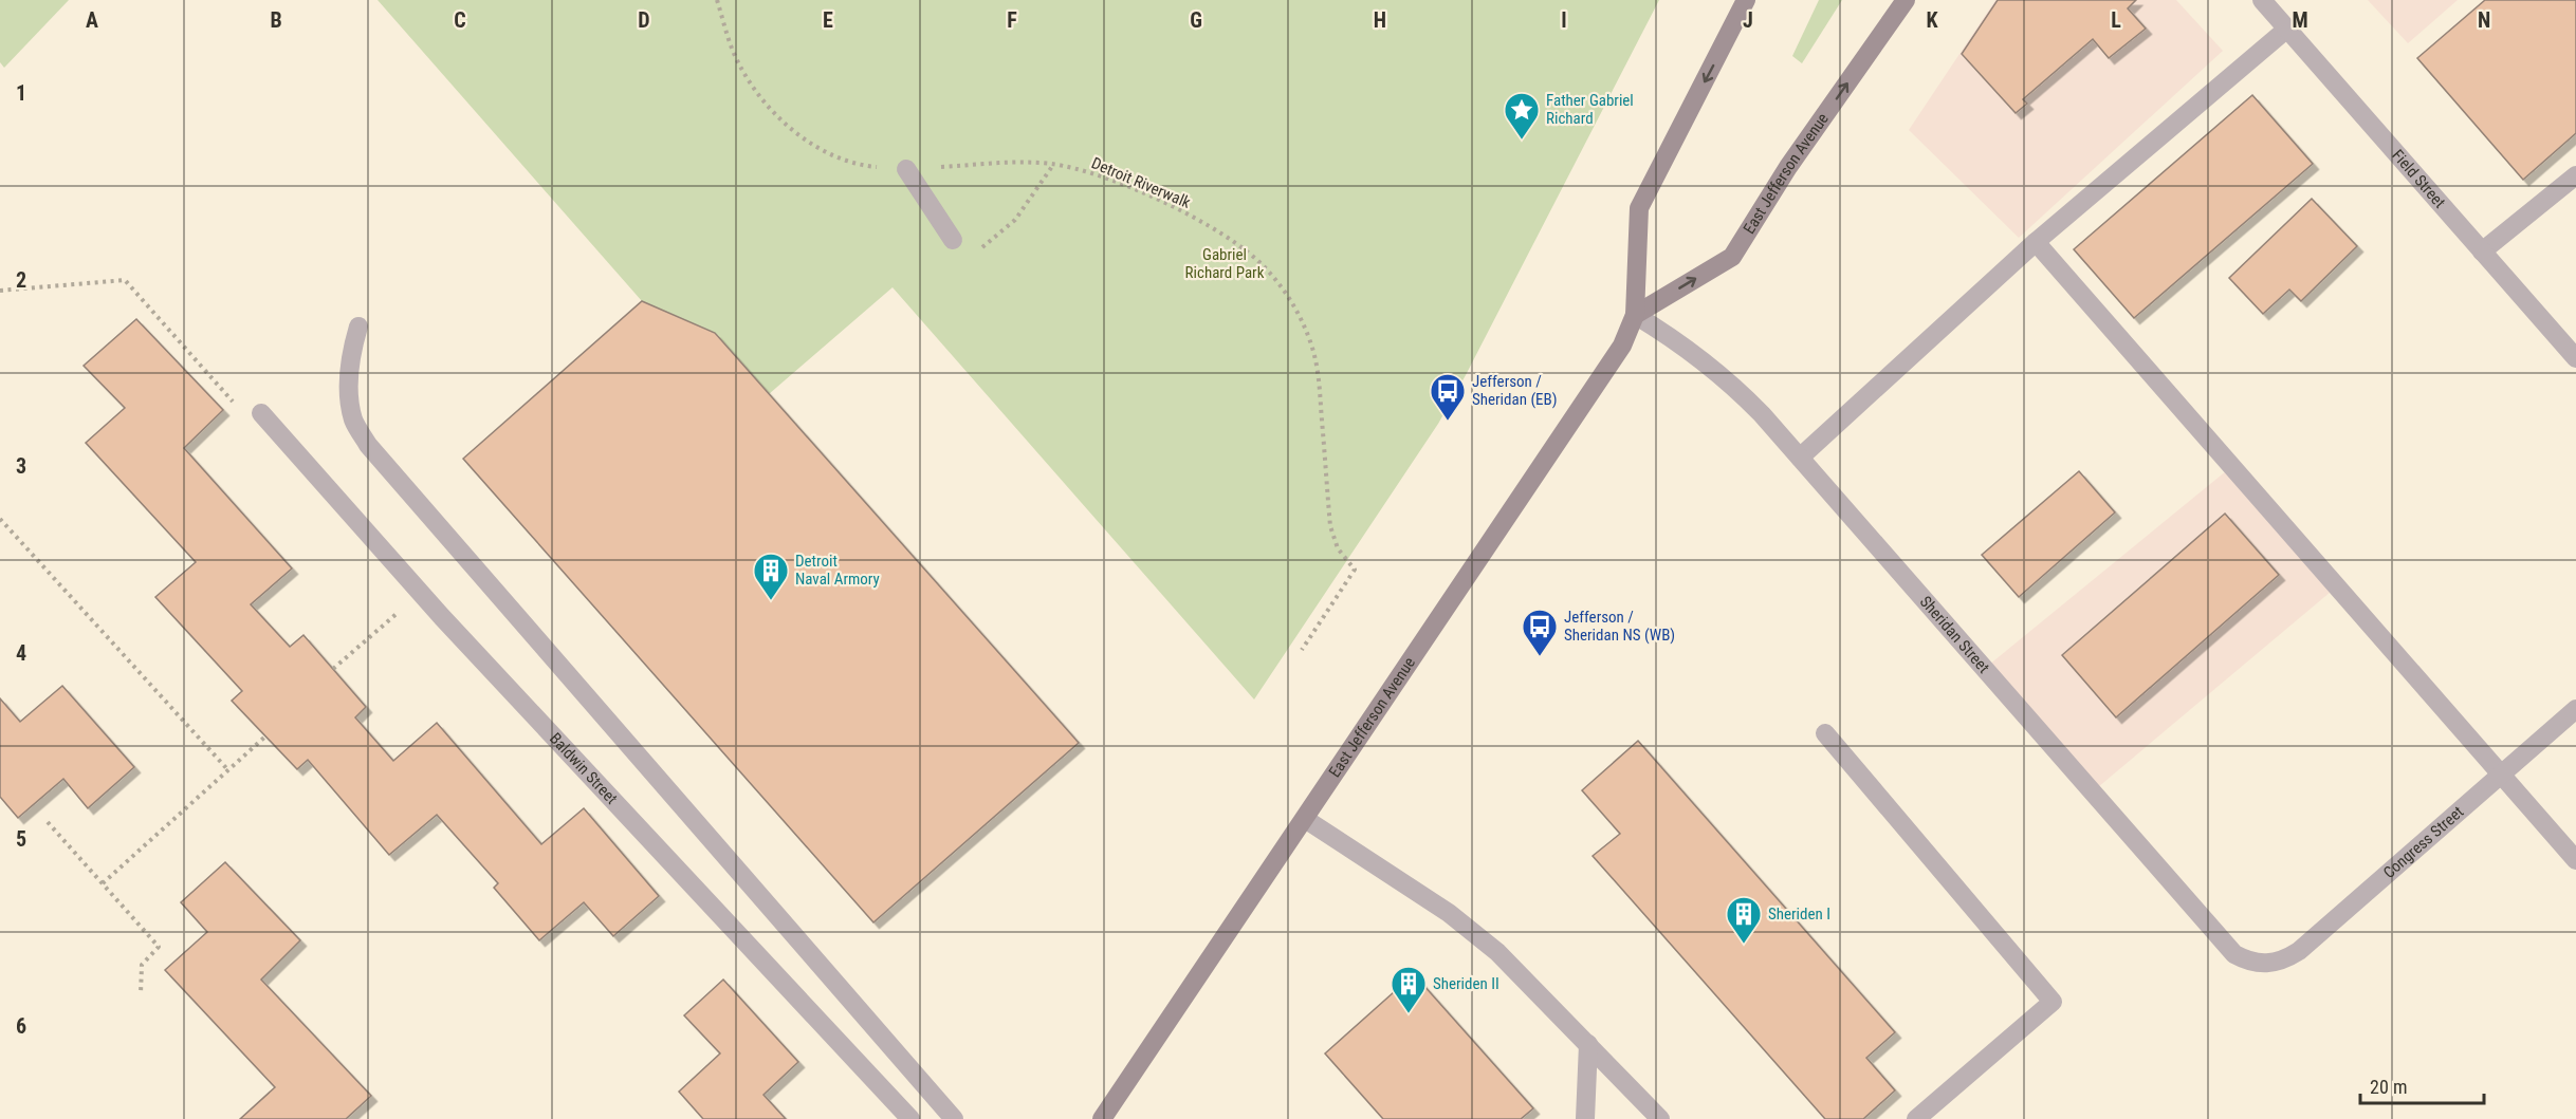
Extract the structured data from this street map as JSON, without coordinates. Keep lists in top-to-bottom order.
{
  "streets": {
    "main road": ["East Jefferson Avenue"],
    "street": [
      "Field Street",
      "Sheridan Street",
      "Baldwin Street",
      "Congress Street"
    ],
    "path": ["Detroit Riverwalk"]
  },
  "crossings": [
    ["East Jefferson Avenue", "Sheridan Street"],
    ["Sheridan Street", "Congress Street"]
  ],
  "parks": ["Gabriel Richard Park"],
  "places": {
    "place": ["Father Gabriel Richard"],
    "bus stop": ["Jefferson / Sheridan (EB)", "Jefferson / Sheridan NS (WB)"],
    "building": ["Detroit Naval Armory", "Sheriden I", "Sheriden II"]
  },
  "scale_bar": "20 m",
  "grid": {
    "columns": [
      "A",
      "B",
      "C",
      "D",
      "E",
      "F",
      "G",
      "H",
      "I",
      "J",
      "K",
      "L",
      "M",
      "N"
    ],
    "rows": [
      "1",
      "2",
      "3",
      "4",
      "5",
      "6"
    ]
  }
}
